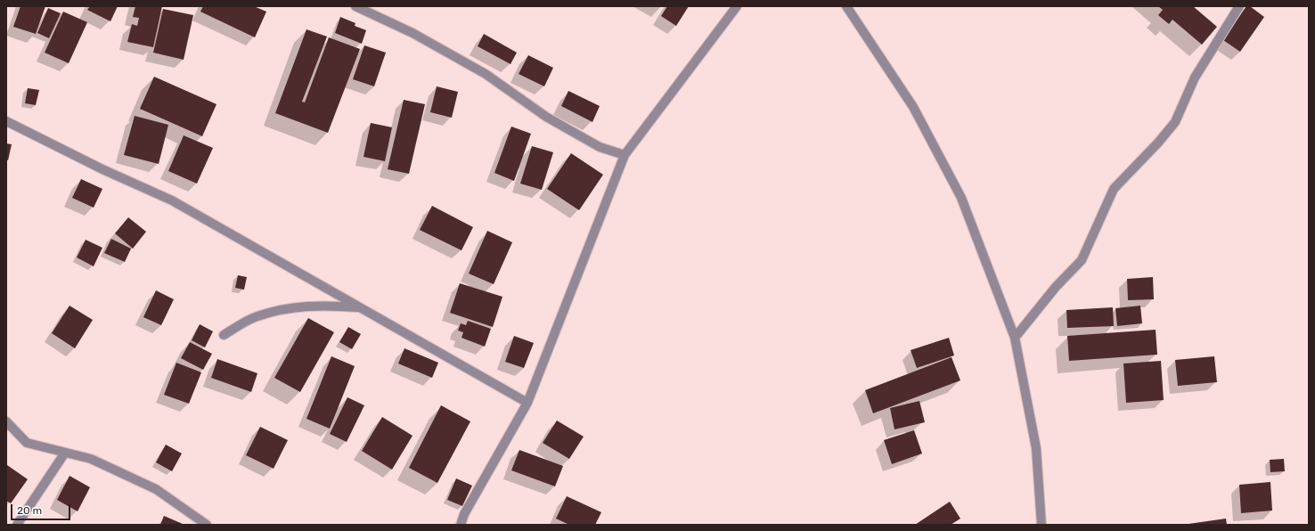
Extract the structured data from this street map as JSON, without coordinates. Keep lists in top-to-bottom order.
{
  "scale_bar": "20 m"
}
